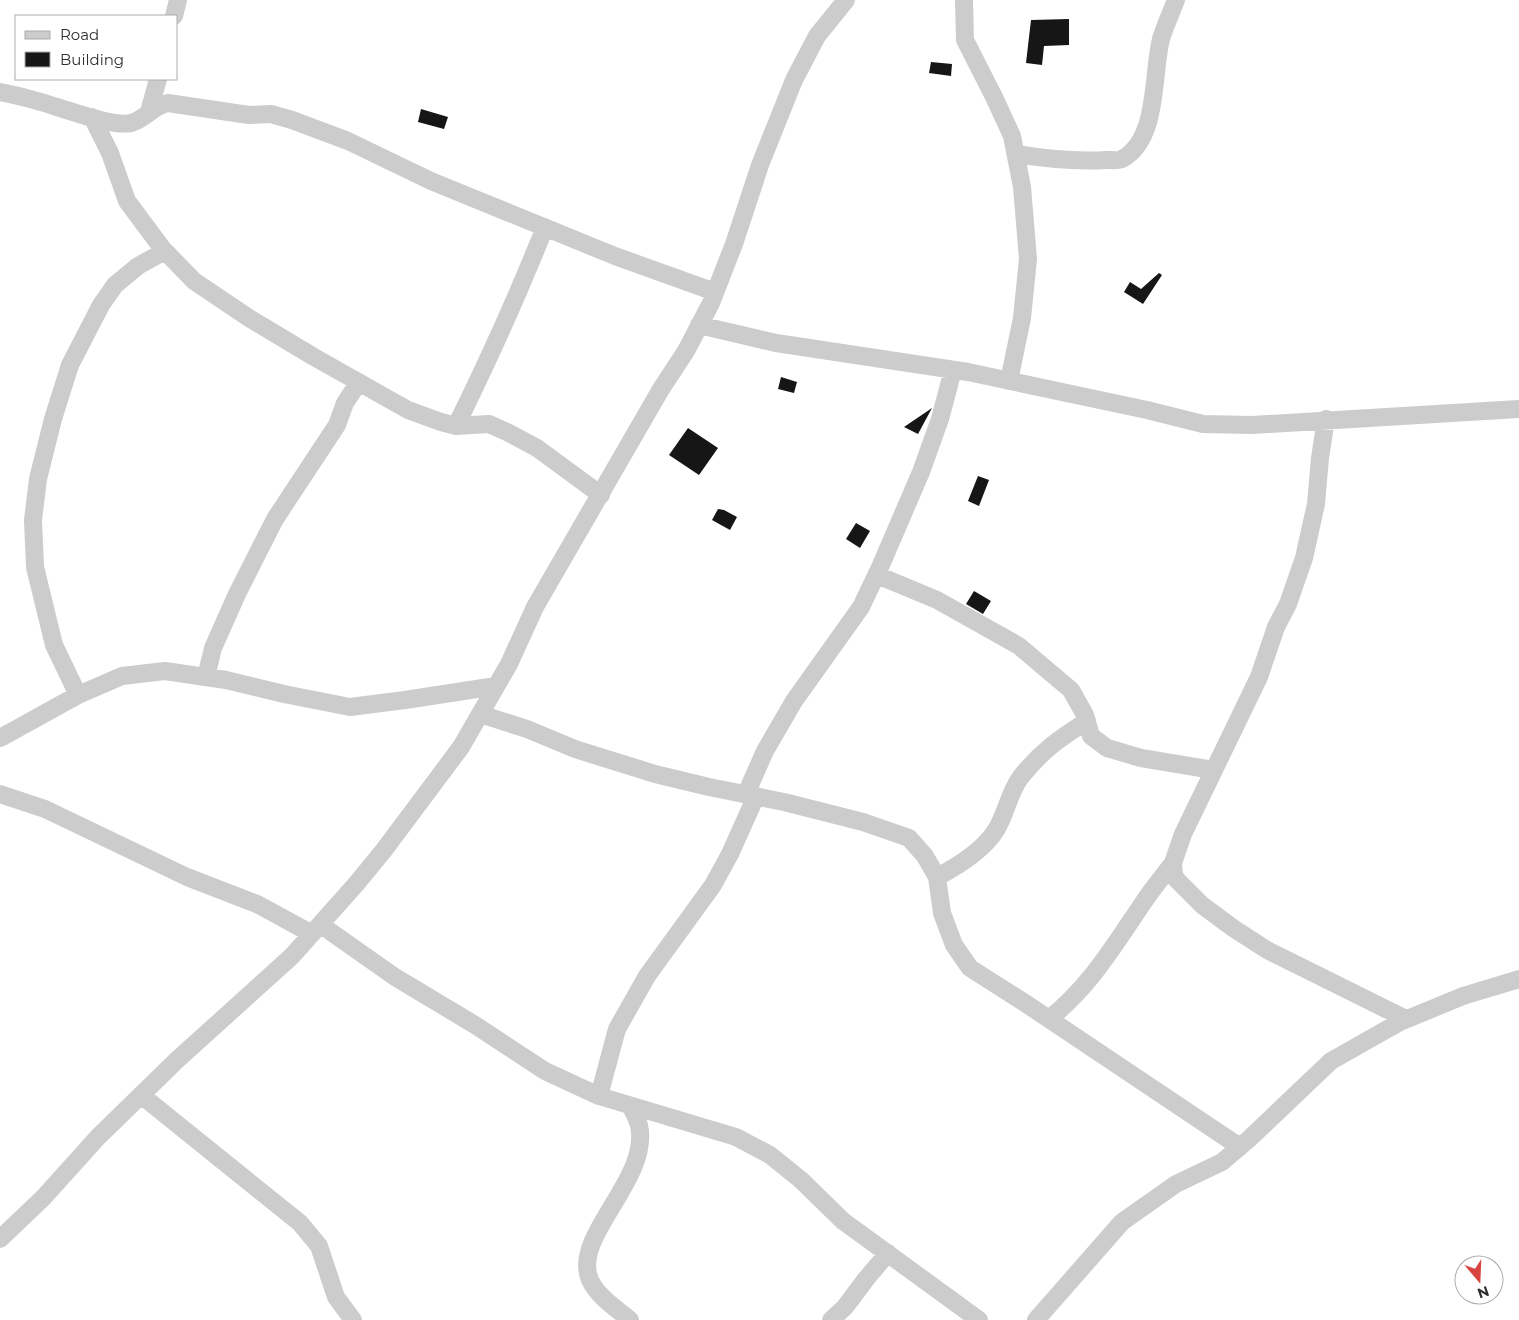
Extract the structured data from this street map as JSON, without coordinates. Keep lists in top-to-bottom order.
{
  "legend": ["Road", "Building"],
  "north": "bottom"
}
